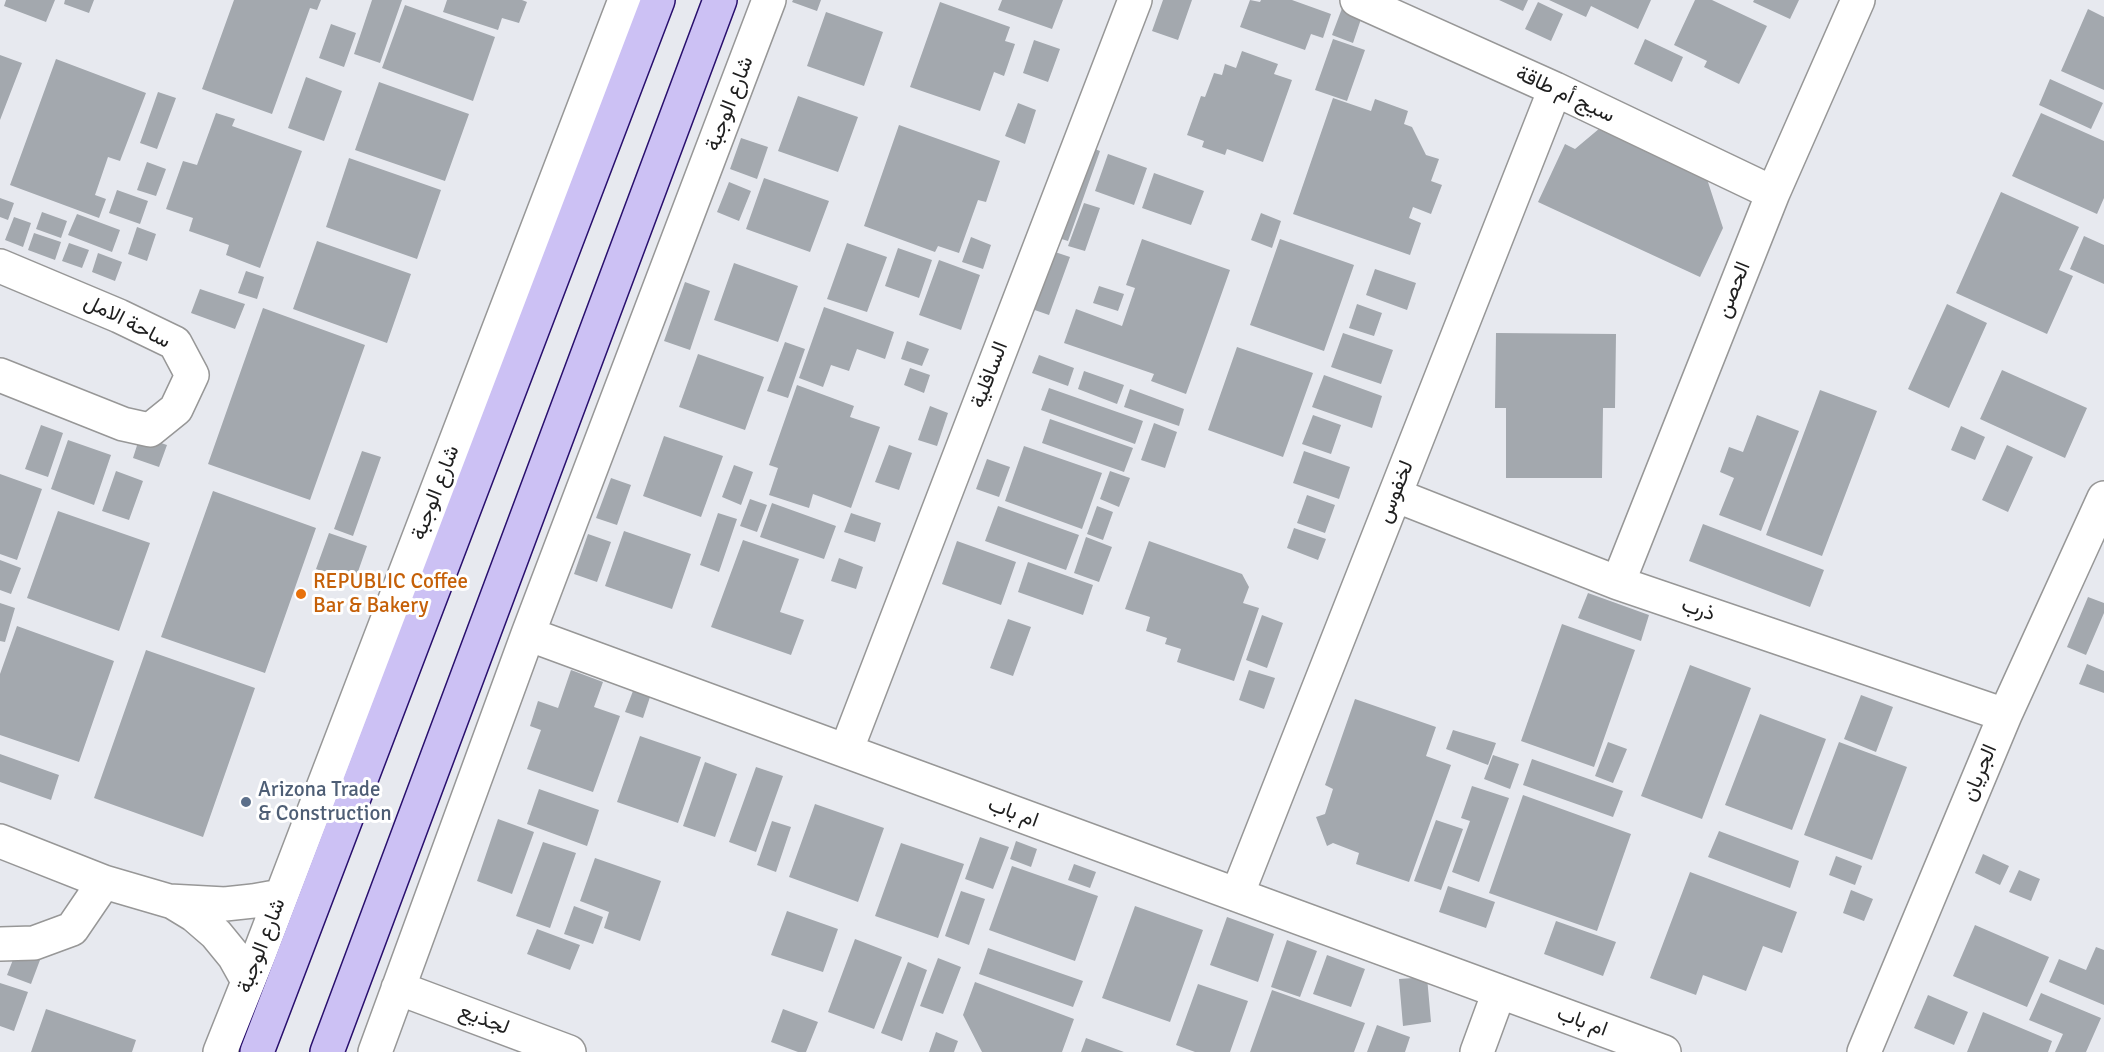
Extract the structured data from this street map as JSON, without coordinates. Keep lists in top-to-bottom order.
{
  "streets": {
    "street": [
      "سيج أم طاقة",
      "شارع الوجبة",
      "الحصن",
      "ساحة الامل",
      "السافلية",
      "لخفوس",
      "ذرب",
      "الجريان",
      "ام باب",
      "لجذيع"
    ]
  },
  "crossings": [
    ["سيج أم طاقة", "الحصن"],
    ["سيج أم طاقة", "لخفوس"],
    ["شارع الوجبة", "ام باب"],
    ["شارع الوجبة", "لجذيع"],
    ["الحصن", "ذرب"],
    ["السافلية", "ام باب"],
    ["لخفوس", "ذرب"],
    ["لخفوس", "ام باب"],
    ["ذرب", "الجريان"]
  ],
  "places": ["REPUBLIC Coffee Bar & Bakery", "Arizona Trade & Construction"]
}
